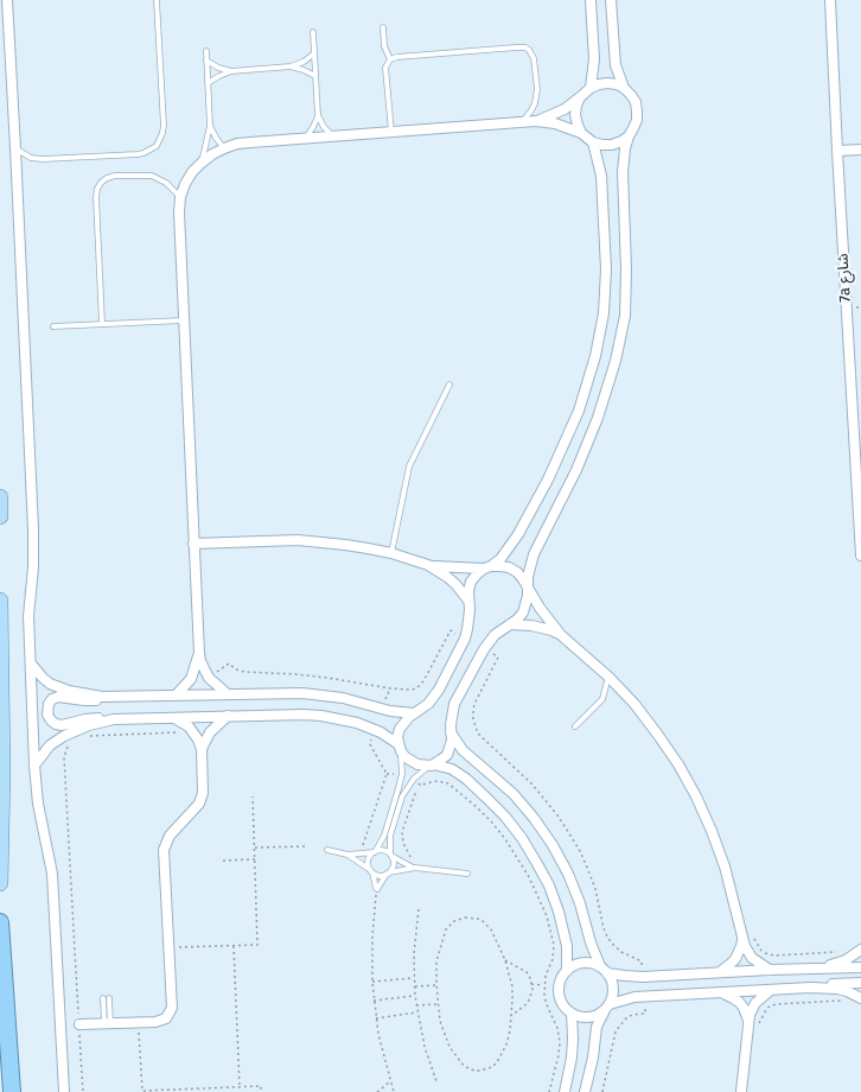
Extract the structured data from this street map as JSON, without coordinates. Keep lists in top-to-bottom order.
{
  "streets": {
    "street": ["7a شارع"]
  }
}
